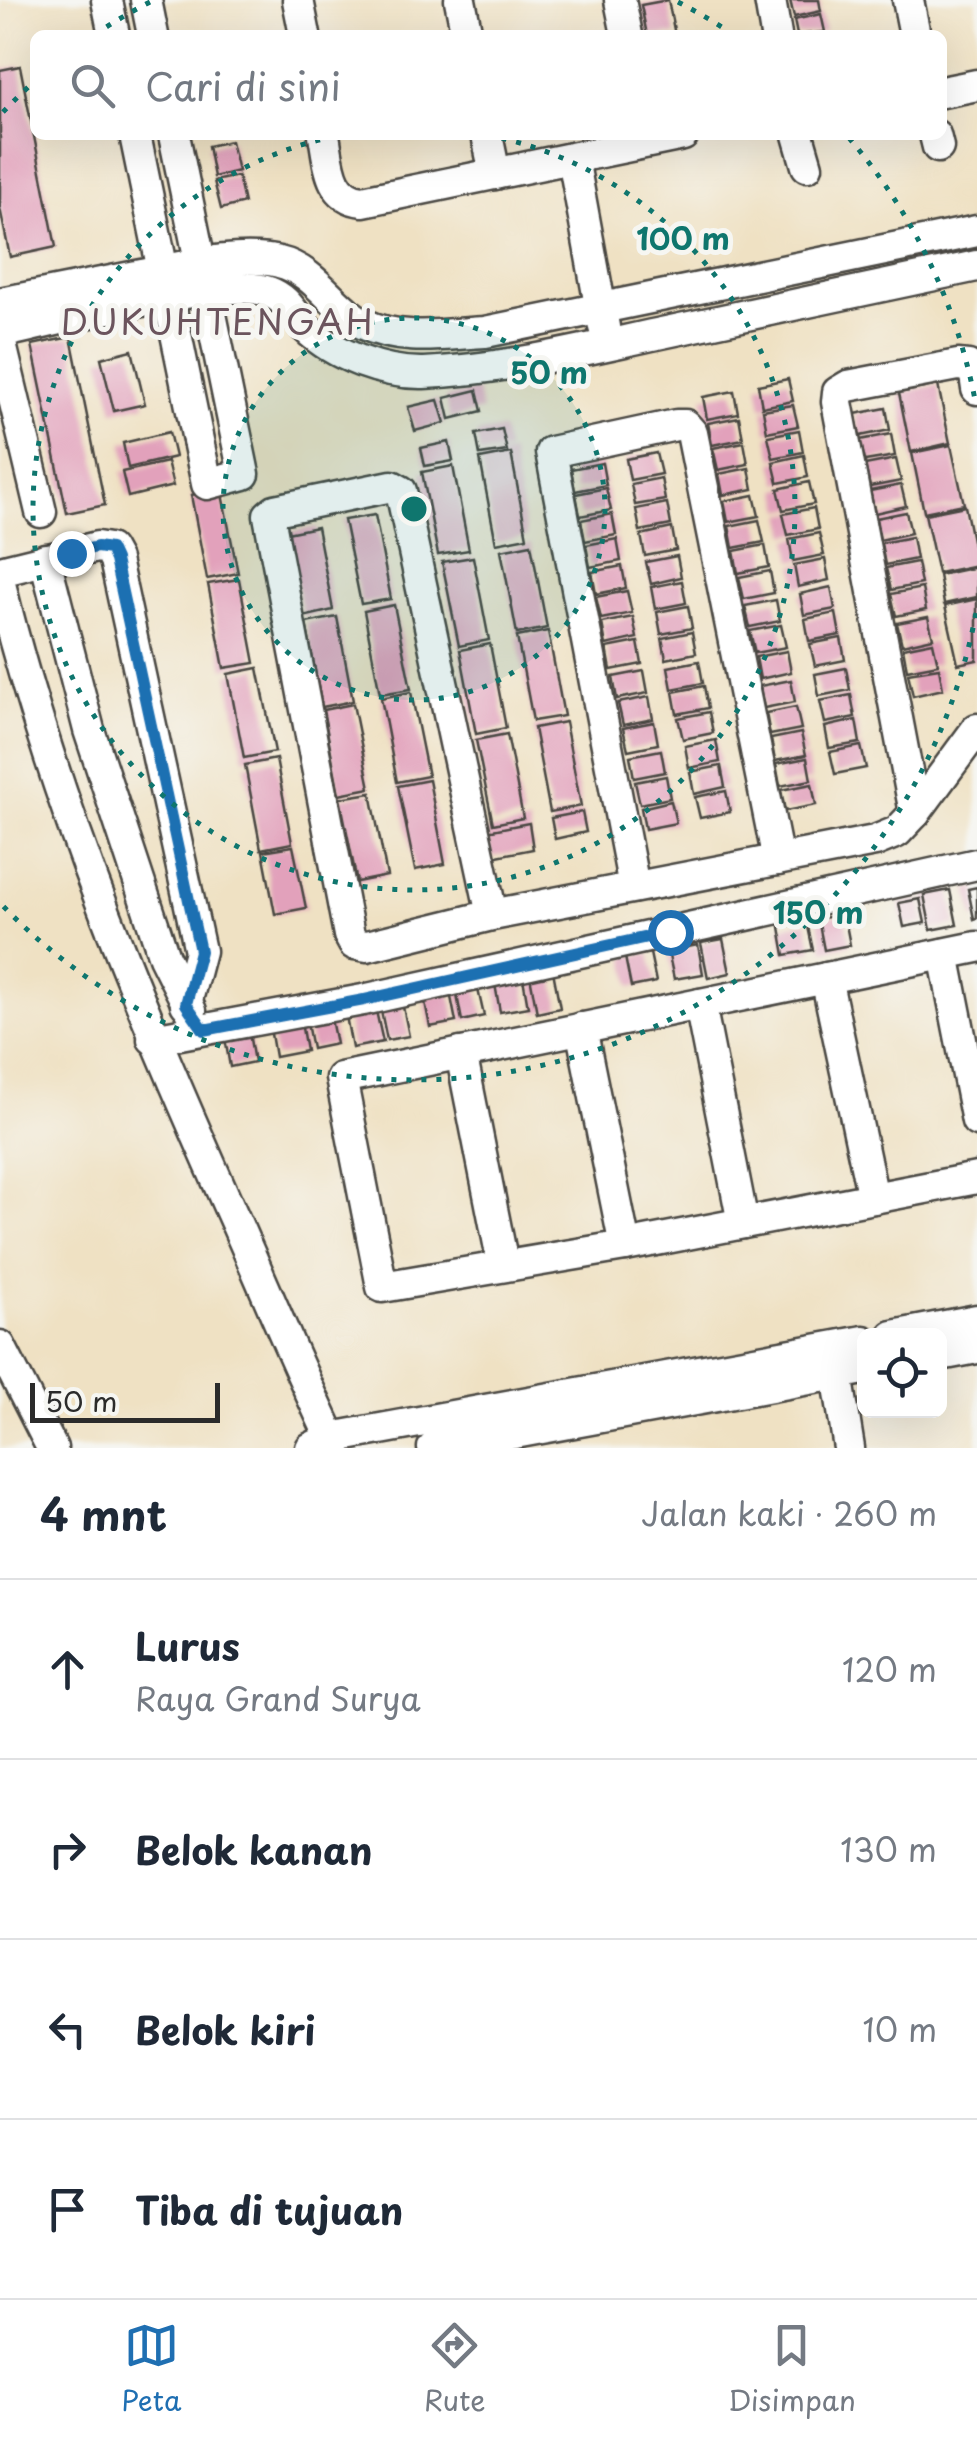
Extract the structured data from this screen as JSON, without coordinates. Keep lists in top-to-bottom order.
{
  "districts": ["DUKUHTENGAH"],
  "scale_bar": "50 m",
  "page": {
    "search": "Cari di sini",
    "scale": "50 m",
    "heading": ["4 mnt", "Jalan kaki · 260 m"],
    "list": [
      ["Lurus", "Raya Grand Surya", "120 m"],
      ["Belok kanan", "130 m"],
      ["Belok kiri", "10 m"],
      "Tiba di tujuan"
    ],
    "nav": ["Peta", "Rute", "Disimpan"]
  },
  "rings": ["100 m", "50 m", "150 m"]
}
